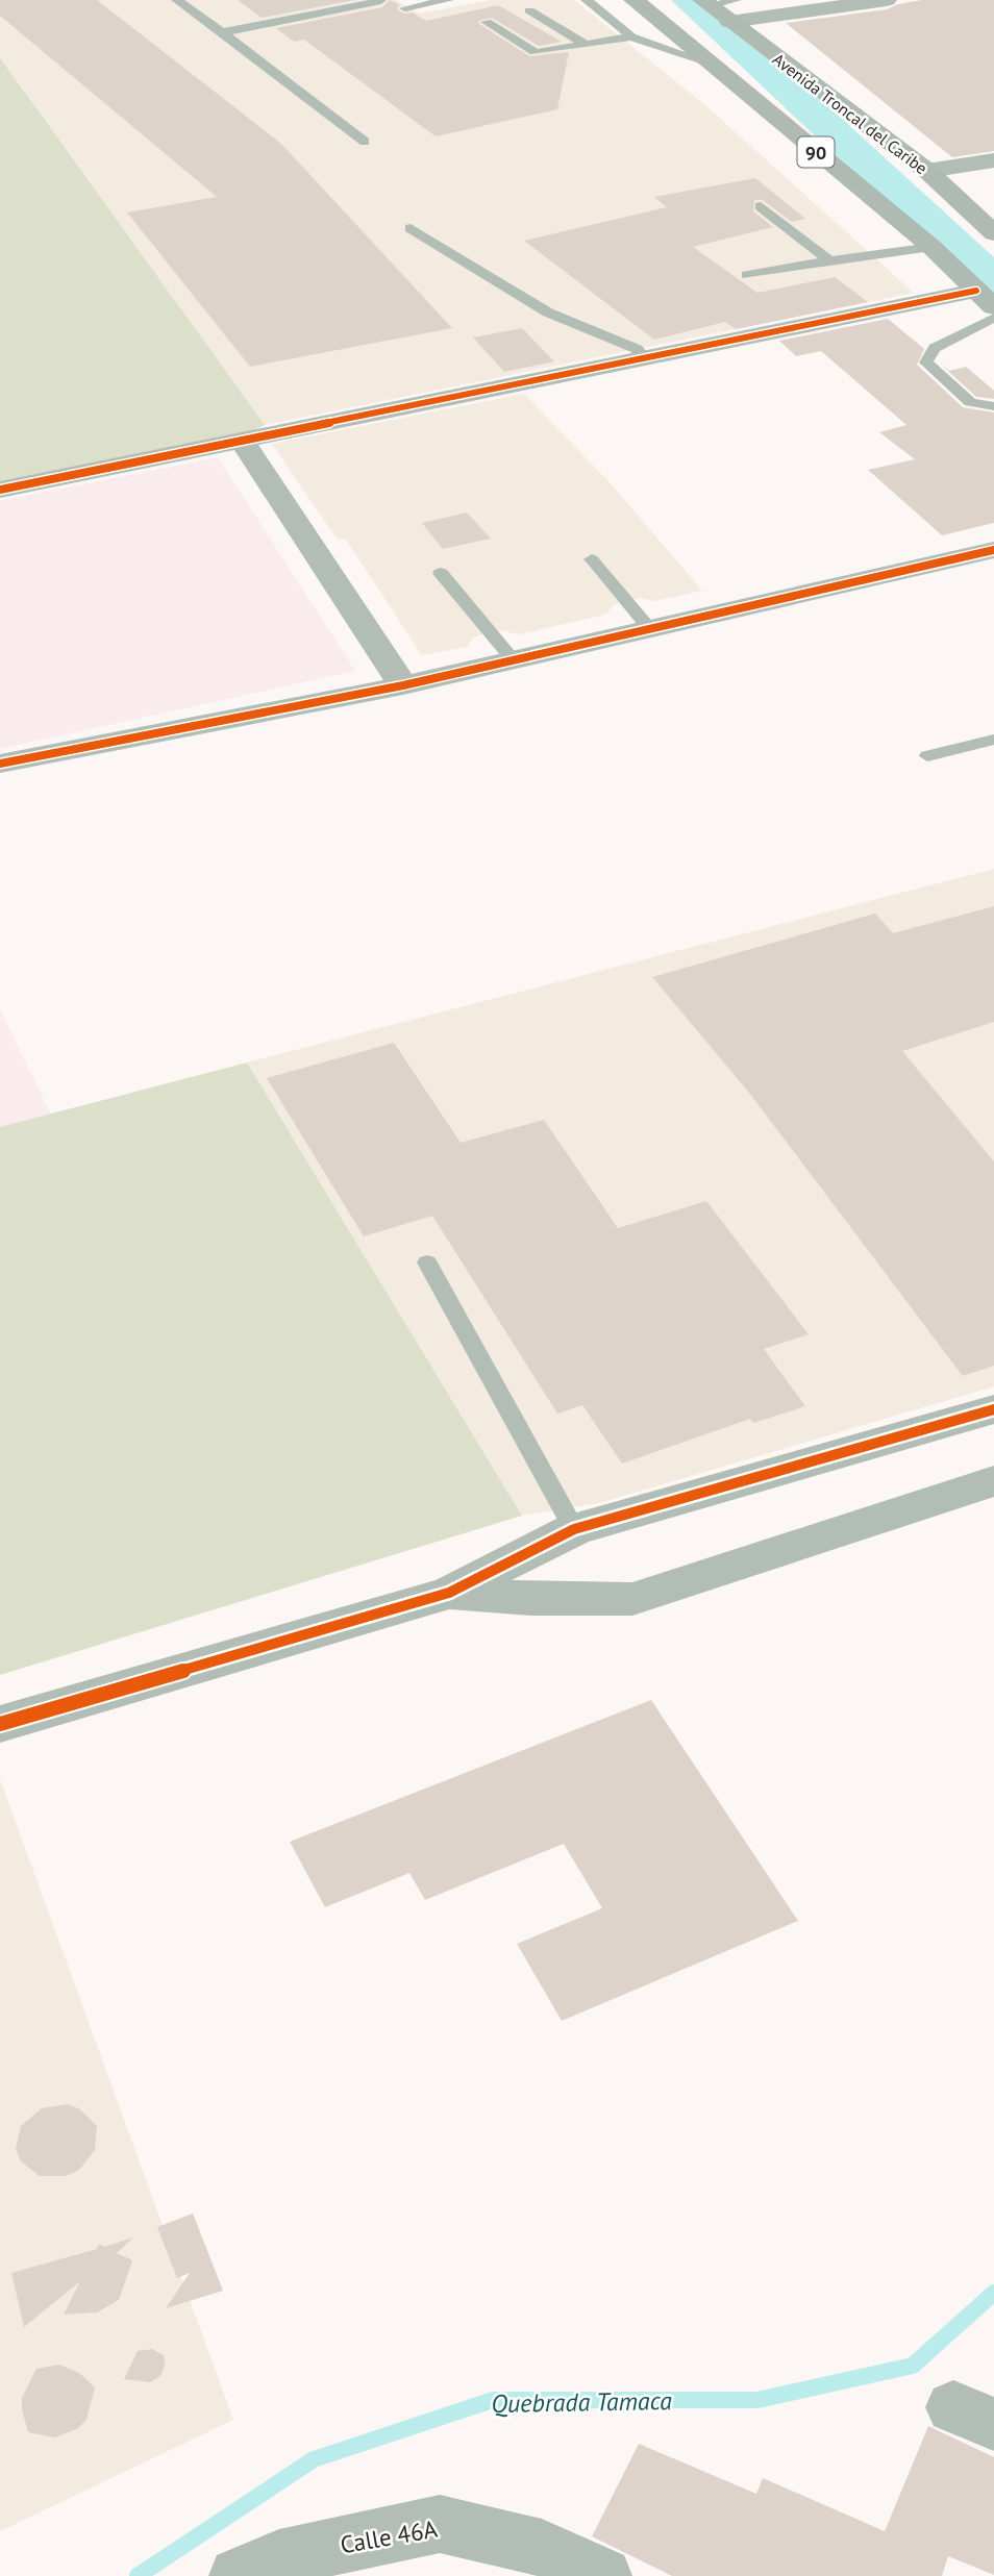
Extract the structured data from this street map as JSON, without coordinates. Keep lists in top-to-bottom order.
{
  "streets": {
    "highway": ["Avenida Troncal del Caribe", "90"],
    "street": ["Calle 46A"]
  },
  "water": ["Quebrada Tamaca"]
}
